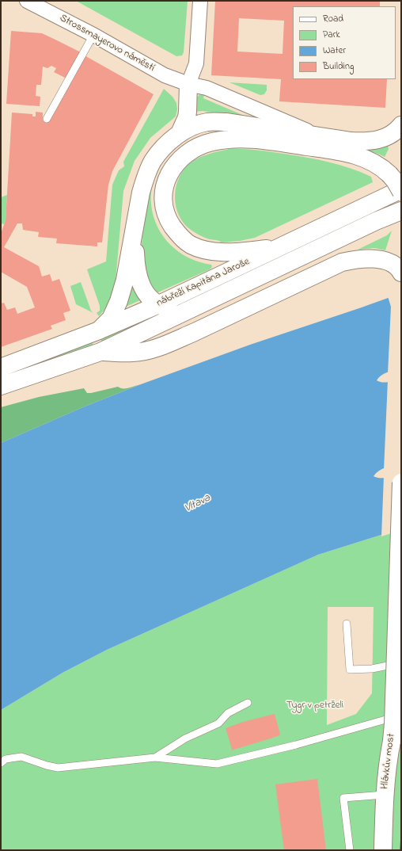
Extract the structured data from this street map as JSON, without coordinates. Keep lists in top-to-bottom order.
{
  "streets": {
    "main road": ["nábřeží Kapitána Jaroše", "Hlávkův most"],
    "street": ["Strossmayerovo náměstí"]
  },
  "water": ["Vltava"],
  "parks": ["Tygr v petrželi"],
  "legend": [
    "Road",
    "Park",
    "Water",
    "Building"
  ]
}
